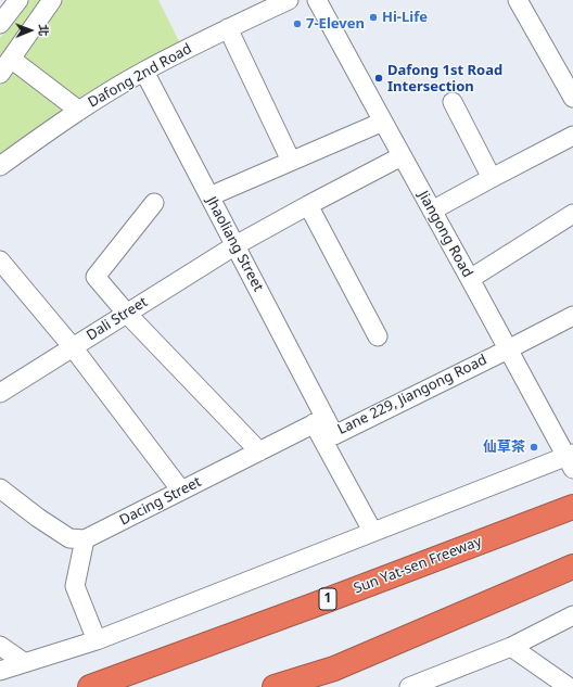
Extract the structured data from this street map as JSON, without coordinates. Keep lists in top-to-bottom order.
{
  "streets": {
    "highway": ["Sun Yat-sen Freeway", "1"],
    "street": [
      "Dafong 2nd Road",
      "Jiangong Road",
      "Jhaoliang Street",
      "Dali Street",
      "Lane 229, Jiangong Road",
      "Dacing Street"
    ]
  },
  "crossings": [
    ["Dafong 2nd Road", "Jhaoliang Street"],
    ["Jiangong Road", "Dali Street"],
    ["Jiangong Road", "Lane 229, Jiangong Road"],
    ["Jhaoliang Street", "Dali Street"],
    ["Jhaoliang Street", "Lane 229, Jiangong Road"],
    ["Jhaoliang Street", "Dacing Street"],
    ["Lane 229, Jiangong Road", "Dacing Street"]
  ],
  "places": [
    "Hi-Life",
    "7-Eleven",
    "Dafong 1st Road Intersection",
    "仙草茶"
  ],
  "north": "right"
}
